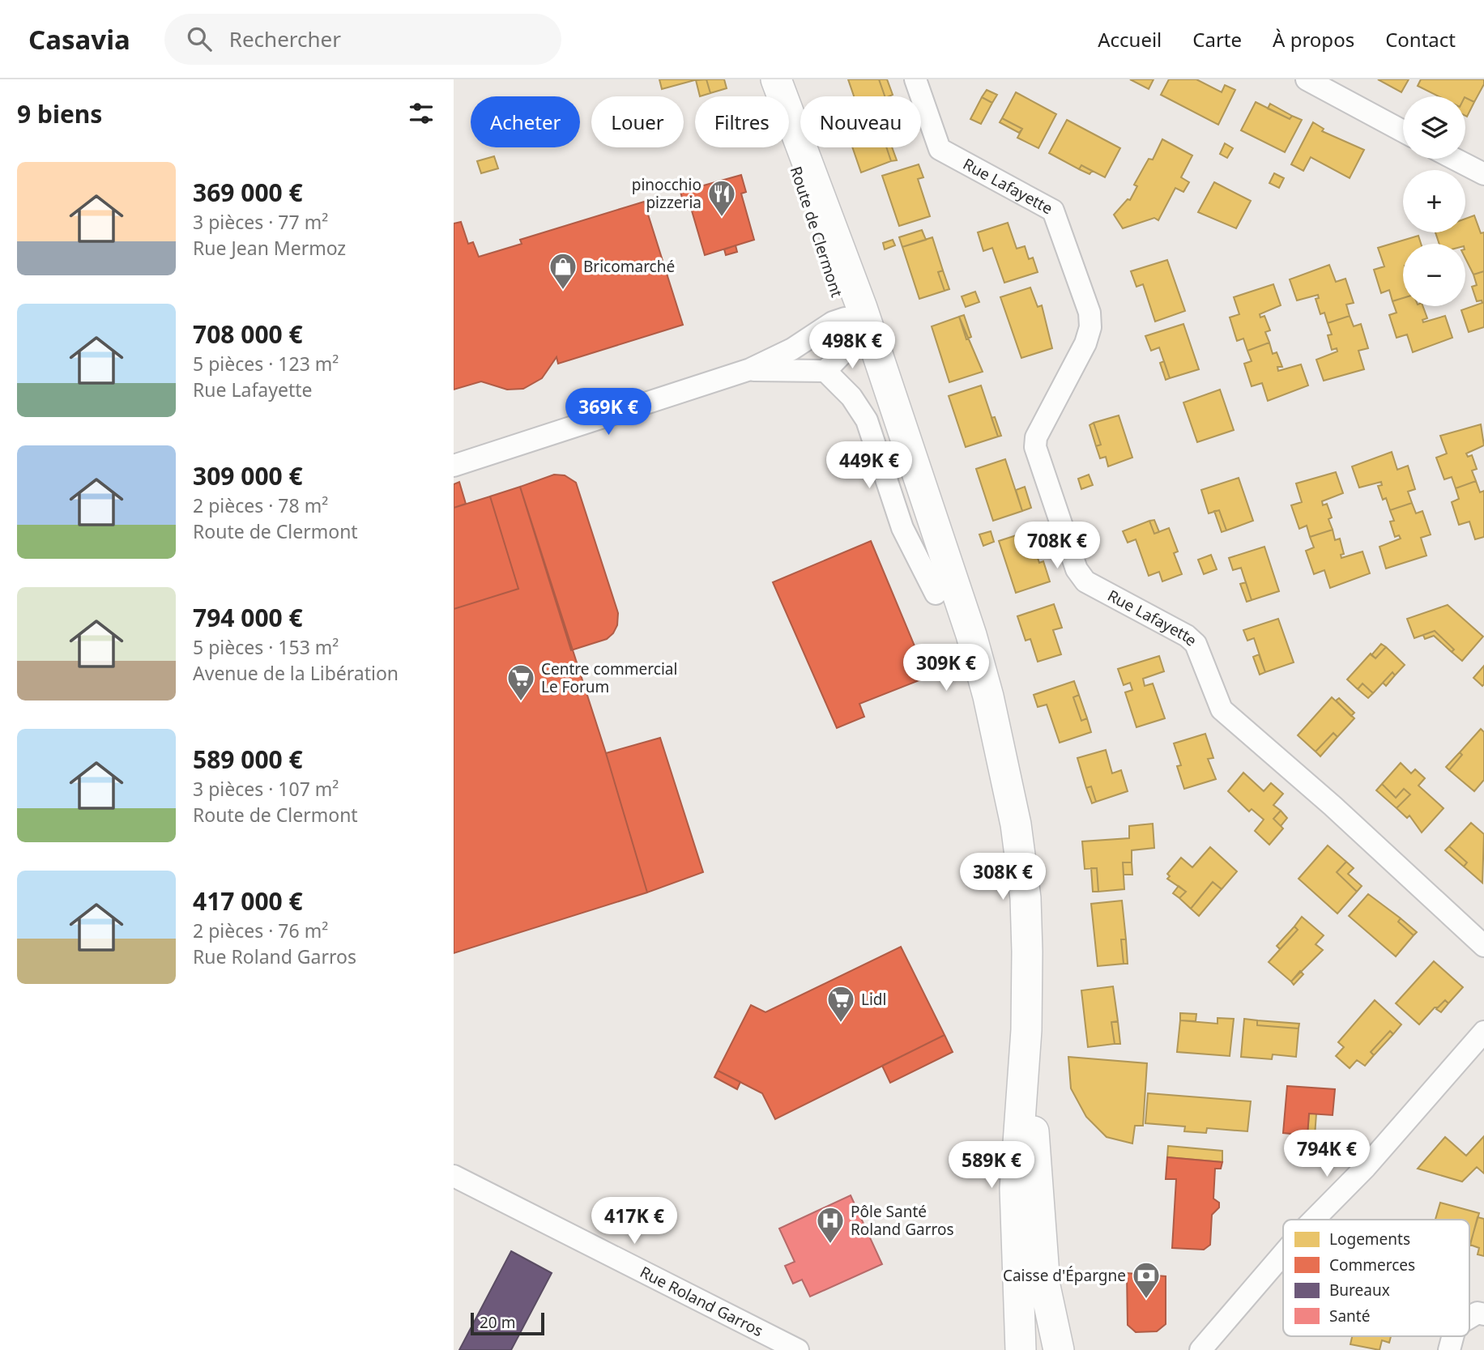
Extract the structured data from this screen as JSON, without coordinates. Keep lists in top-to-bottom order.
{
  "streets": {
    "main road": ["Route de Clermont"],
    "street": ["Rue Lafayette", "Rue Roland Garros"]
  },
  "places": {
    "restaurant": ["pinocchio pizzeria"],
    "shop": ["Bricomarché"],
    "supermarket": ["Centre commercial Le Forum", "Lidl"],
    "hospital": ["Pôle Santé Roland Garros"],
    "bank": ["Caisse d'Épargne"]
  },
  "legend": [
    "Logements",
    "Commerces",
    "Bureaux",
    "Santé"
  ],
  "scale_bar": "20 m",
  "page": {
    "header": "Casavia",
    "search": "Rechercher",
    "nav": [
      "Accueil",
      "Carte",
      "À propos",
      "Contact"
    ],
    "heading": "9 biens",
    "map_buttons": ["+", "−"],
    "chip": [
      "Acheter",
      "Louer",
      "Filtres",
      "Nouveau"
    ],
    "list": [
      {
        "name": "369 000 €",
        "note": "3 pièces · 77 m² · Rue Jean Mermoz"
      },
      {
        "name": "708 000 €",
        "note": "5 pièces · 123 m² · Rue Lafayette"
      },
      {
        "name": "309 000 €",
        "note": "2 pièces · 78 m² · Route de Clermont"
      },
      {
        "name": "794 000 €",
        "note": "5 pièces · 153 m² · Avenue de la Libération"
      },
      {
        "name": "589 000 €",
        "note": "3 pièces · 107 m² · Route de Clermont"
      },
      {
        "name": "417 000 €",
        "note": "2 pièces · 76 m² · Rue Roland Garros"
      }
    ],
    "price": [
      "498K €",
      "369K €",
      "449K €",
      "708K €",
      "309K €",
      "308K €",
      "794K €",
      "589K €",
      "417K €"
    ],
    "scale": "20 m"
  }
}
